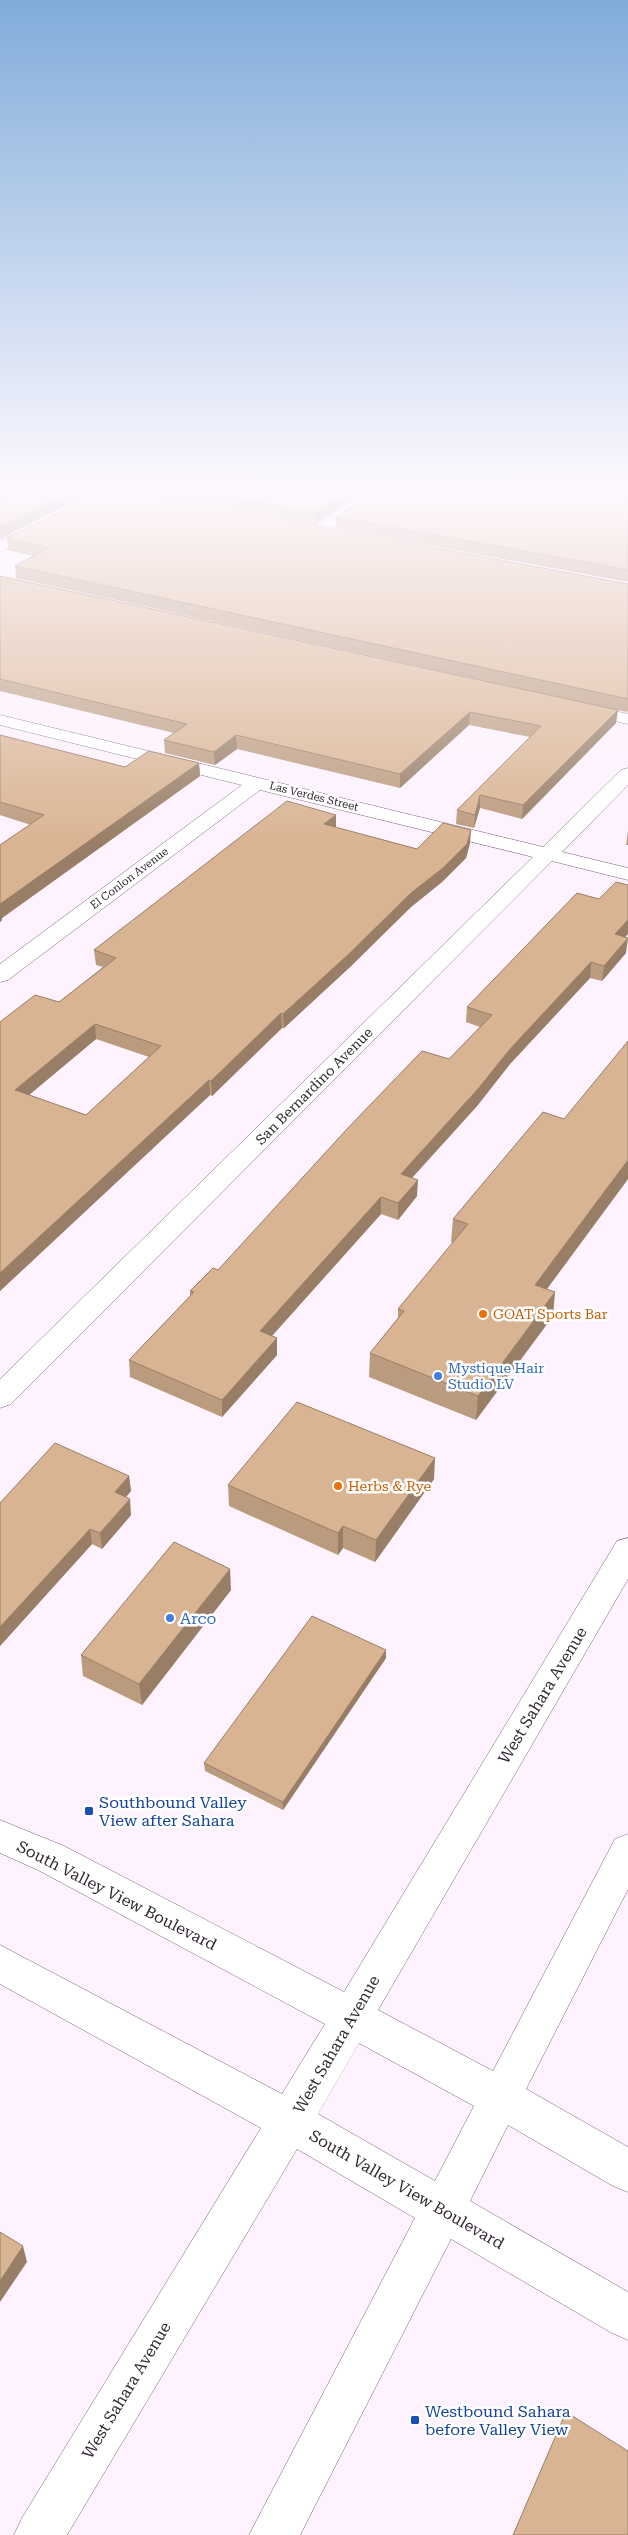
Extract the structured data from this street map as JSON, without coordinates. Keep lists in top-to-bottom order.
{
  "streets": {
    "street": [
      "Las Verdes Street",
      "El Conlon Avenue",
      "San Bernardino Avenue",
      "West Sahara Avenue",
      "South Valley View Boulevard"
    ]
  },
  "crossings": [
    ["Las Verdes Street", "El Conlon Avenue"],
    ["Las Verdes Street", "San Bernardino Avenue"],
    ["West Sahara Avenue", "South Valley View Boulevard"]
  ],
  "places": {
    "other": [
      "GOAT Sports Bar",
      "Mystique Hair Studio LV",
      "Herbs & Rye",
      "Arco"
    ],
    "transit": ["Southbound Valley View after Sahara", "Westbound Sahara before Valley View"]
  }
}
